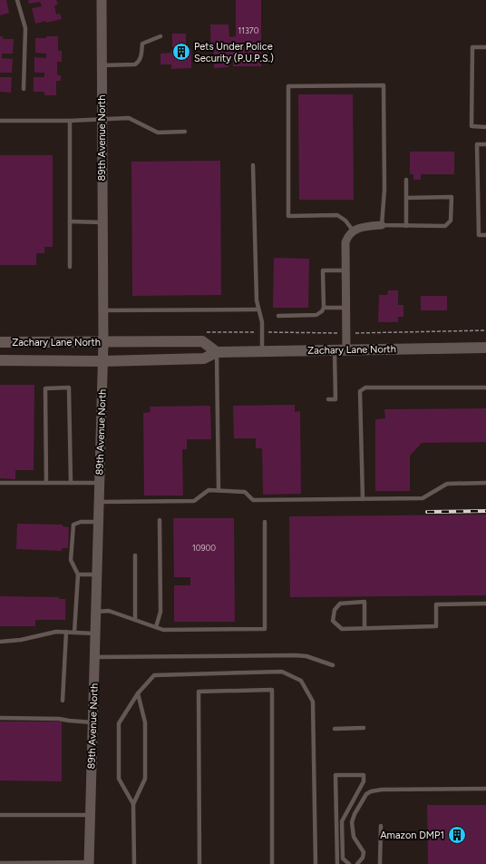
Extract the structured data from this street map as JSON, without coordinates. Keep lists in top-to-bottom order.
{
  "streets": {
    "main road": ["Zachary Lane North"],
    "street": ["89th Avenue North"]
  },
  "crossings": [
    ["89th Avenue North", "Zachary Lane North"]
  ],
  "places": {
    "building": ["Pets Under Police Security (P.U.P.S.)", "Amazon DMP1"]
  },
  "house_numbers": ["11370", "10900"]
}
